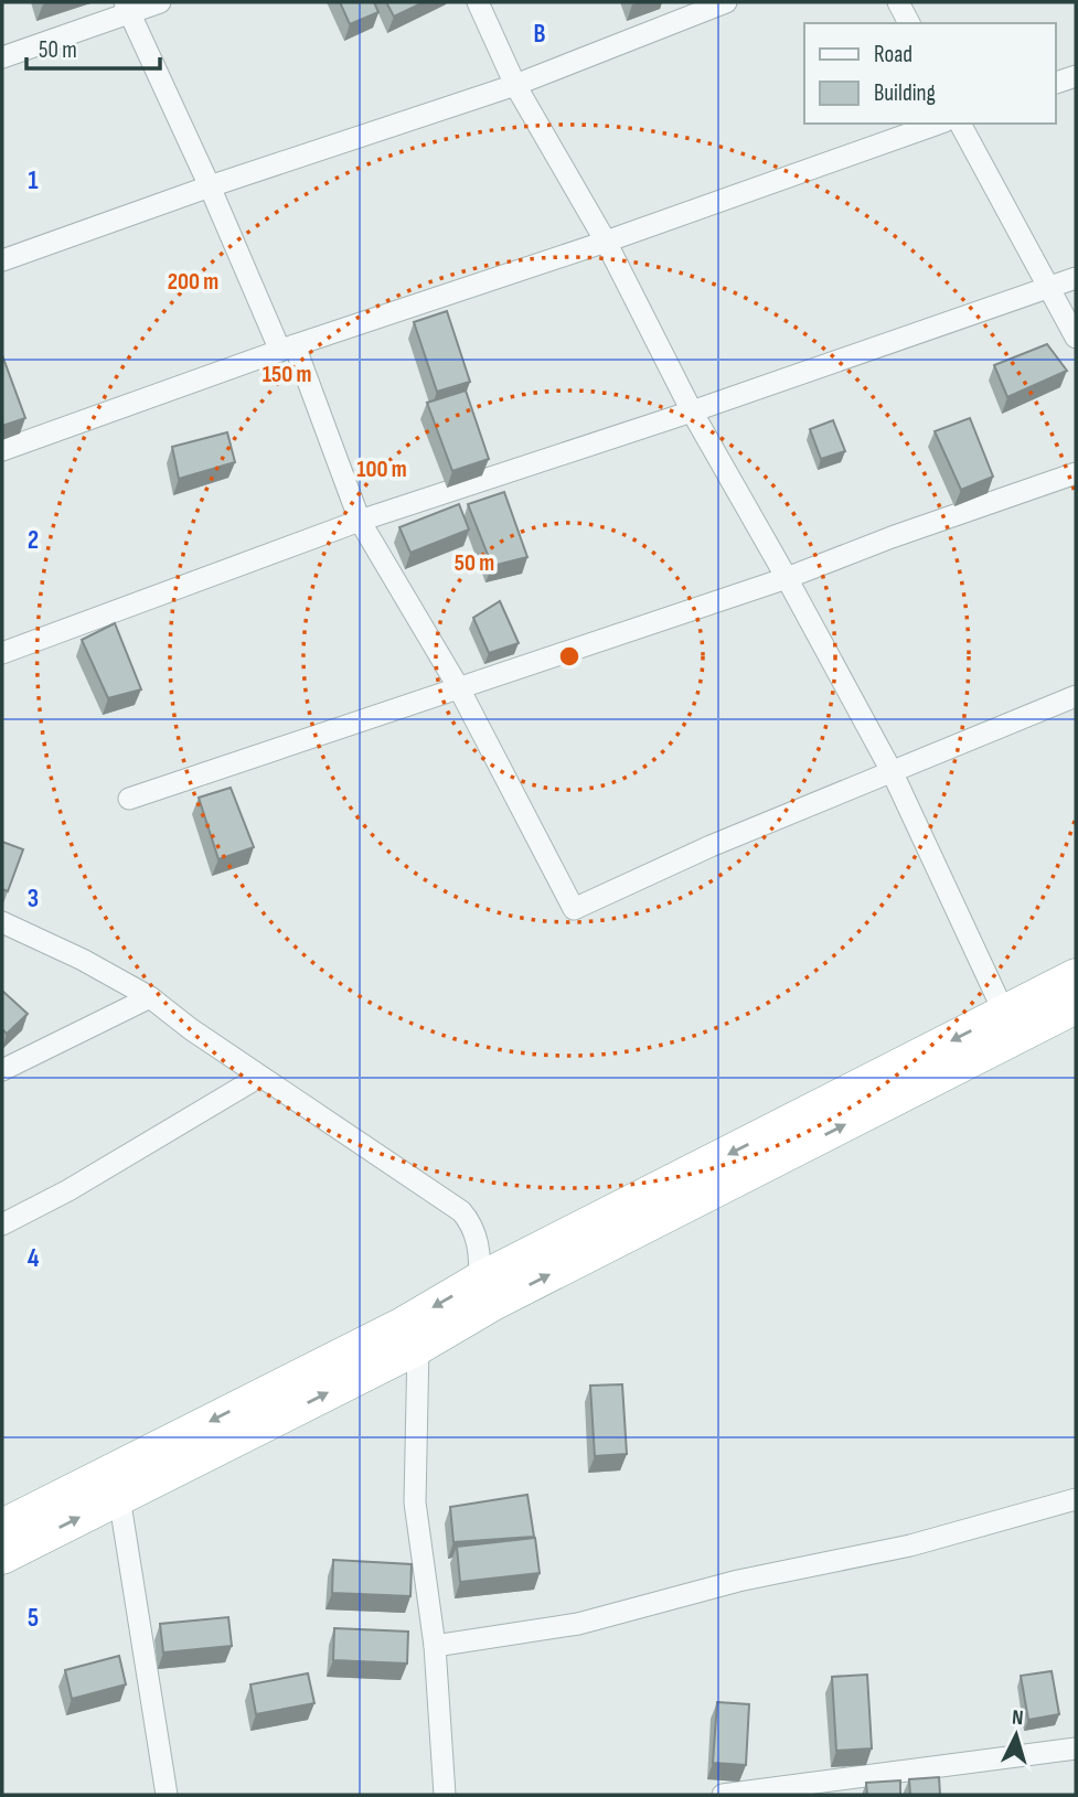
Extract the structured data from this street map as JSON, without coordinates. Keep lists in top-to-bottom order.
{
  "legend": ["Road", "Building"],
  "scale_bar": "50 m",
  "north": "top",
  "grid": {
    "columns": ["B"],
    "rows": [
      "1",
      "2",
      "3",
      "4",
      "5"
    ]
  },
  "rings": [
    "200 m",
    "150 m",
    "100 m",
    "50 m"
  ]
}
